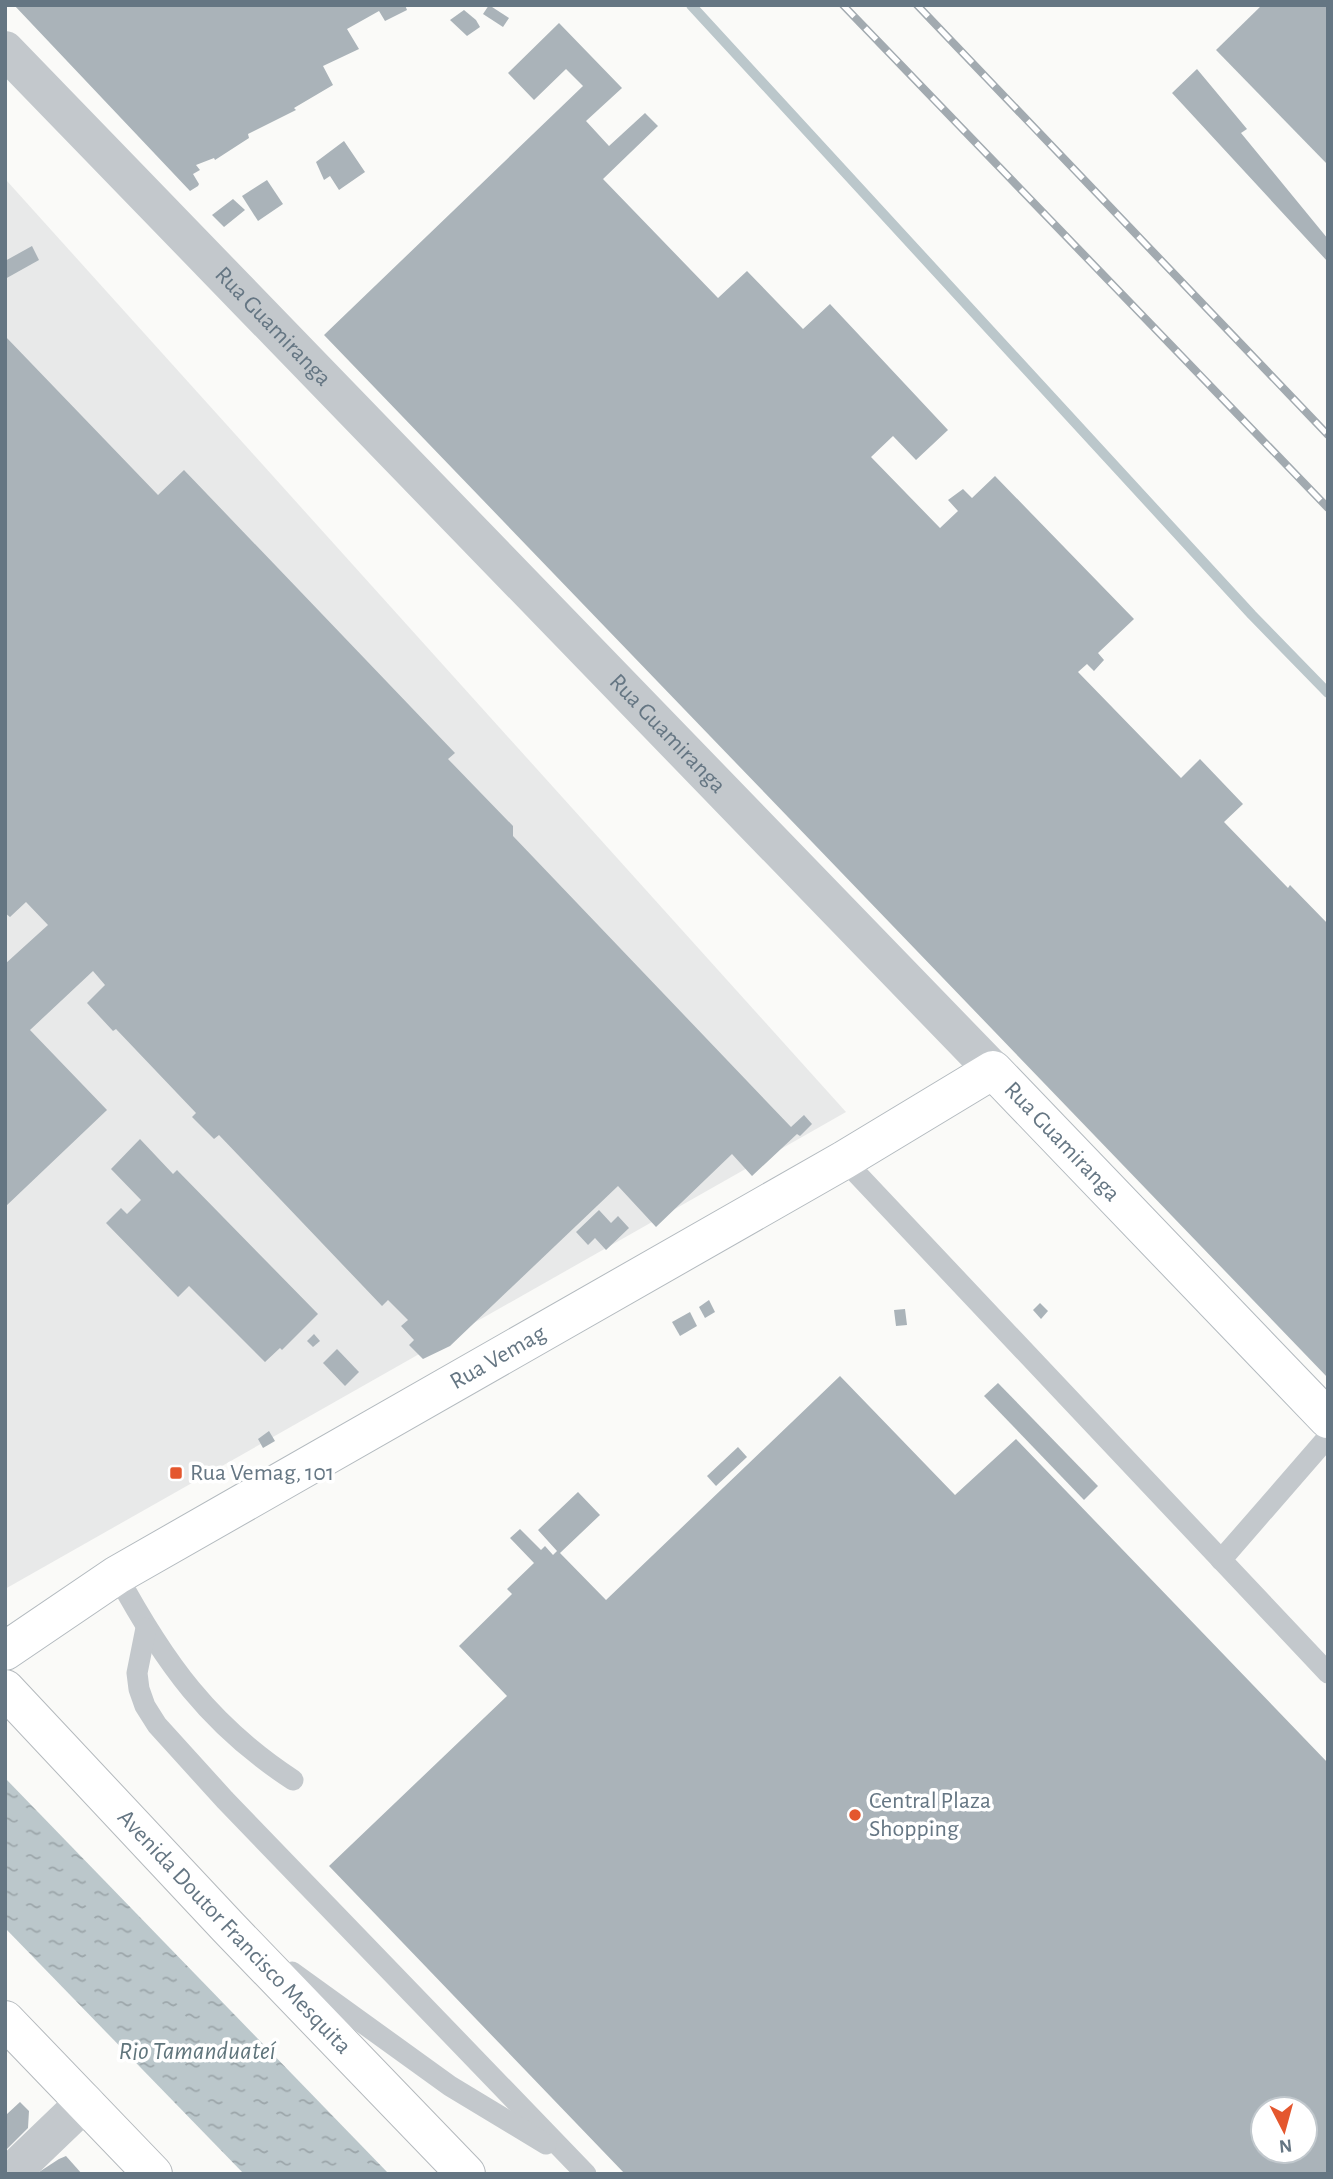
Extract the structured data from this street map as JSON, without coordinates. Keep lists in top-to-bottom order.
{
  "streets": {
    "main road": ["Rua Guamiranga", "Rua Vemag", "Avenida Doutor Francisco Mesquita"]
  },
  "crossings": [
    ["Rua Guamiranga", "Rua Vemag"]
  ],
  "water": ["Rio Tamanduateí"],
  "places": {
    "transit": ["Rua Vemag, 101"],
    "other": ["Central Plaza Shopping"]
  },
  "north": "bottom"
}
